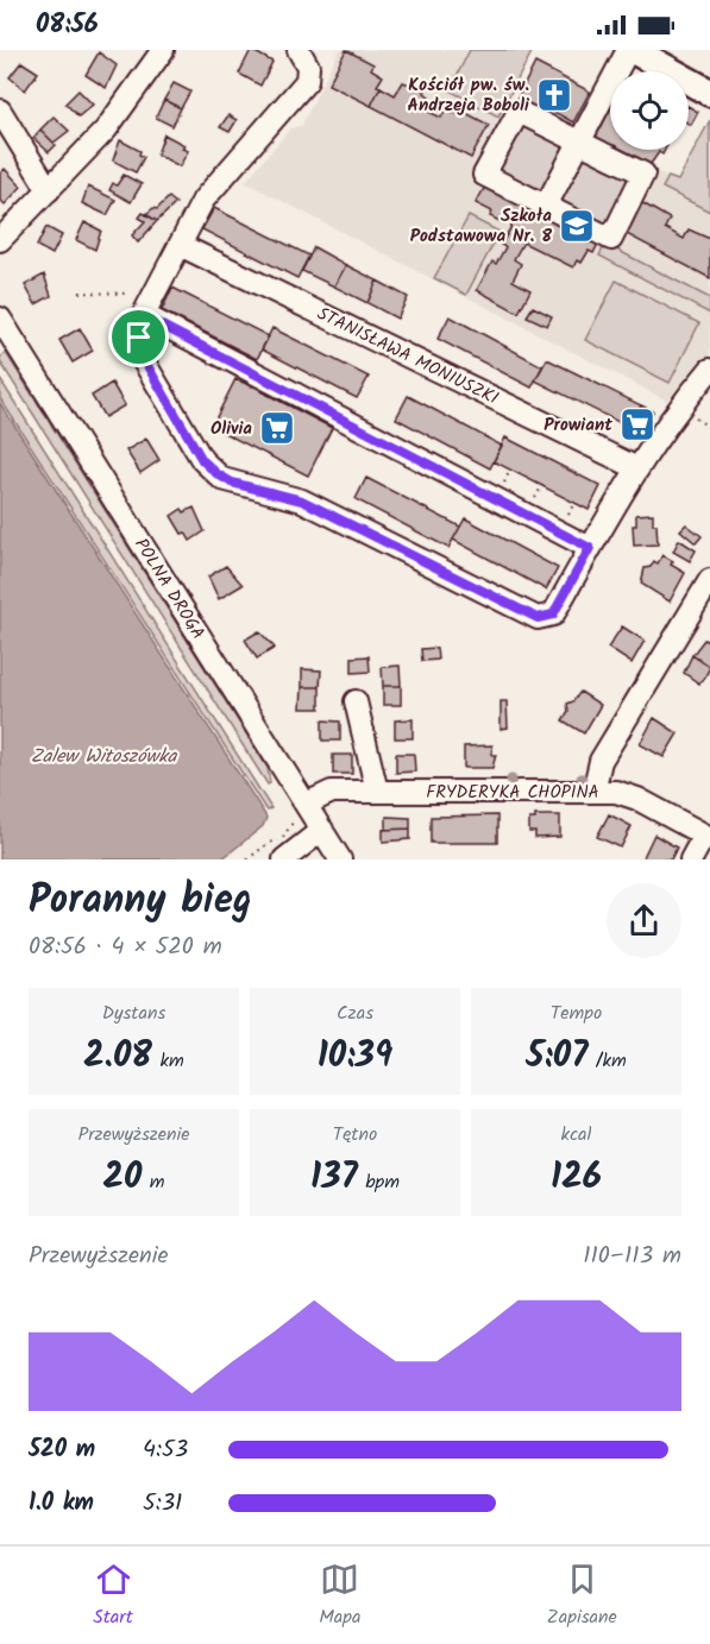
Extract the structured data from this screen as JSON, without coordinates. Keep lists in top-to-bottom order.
{
  "streets": {
    "street": ["STANISŁAWA MONIUSZKI", "POLNA DROGA", "FRYDERYKA CHOPINA"]
  },
  "crossings": [
    ["POLNA DROGA", "FRYDERYKA CHOPINA"]
  ],
  "water": ["Zalew Witoszówka"],
  "places": {
    "church": ["Kościół pw. św. Andrzeja Boboli"],
    "school or university": ["Szkoła Podstawowa Nr. 8"],
    "supermarket": ["Prowiant", "Olivia"]
  },
  "page": {
    "status": "08:56",
    "heading": ["Poranny bieg", "08:56 · 4 × 520 m"],
    "stats": [
      ["Dystans", "2.08 km"],
      ["Czas", "10:39"],
      ["Tempo", "5:07 /km"],
      ["Przewyższenie", "20 m"],
      ["Tętno", "137 bpm"],
      ["kcal", "126"]
    ],
    "chart": ["Przewyższenie", "110–113 m"],
    "list": [
      {
        "name": "520 m",
        "note": "4:53"
      },
      {
        "name": "1.0 km",
        "note": "5:31"
      }
    ],
    "tabs": ["Start", "Mapa", "Zapisane"]
  }
}
